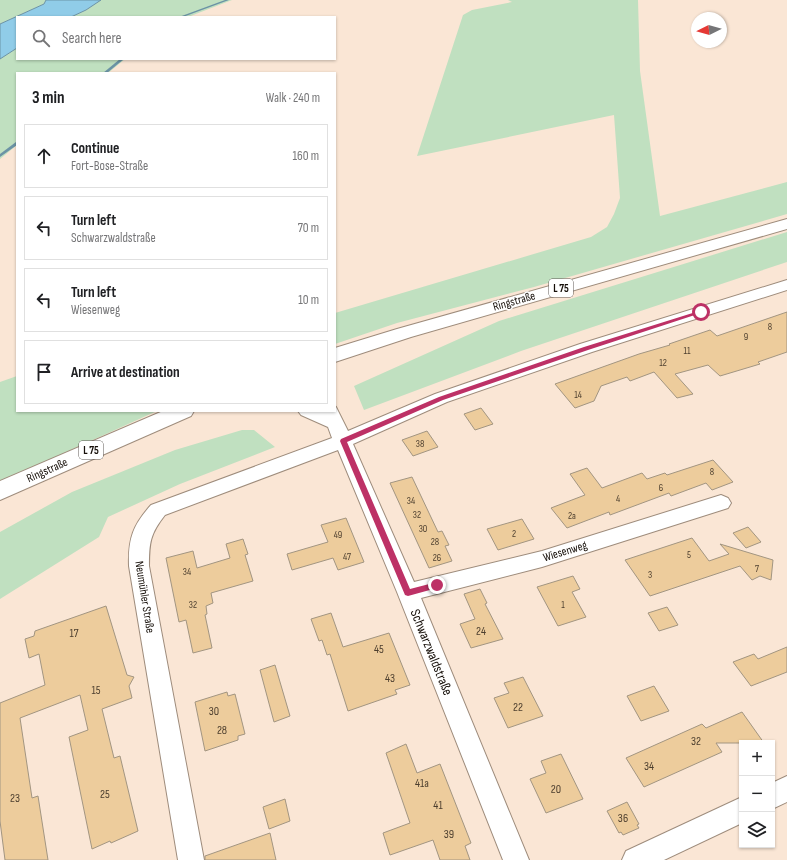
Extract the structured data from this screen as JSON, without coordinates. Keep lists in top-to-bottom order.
{
  "streets": {
    "main road": ["L 75", "Ringstraße"],
    "street": ["Wiesenweg", "Neumühler Straße", "Schwarzwaldstraße"]
  },
  "crossings": [
    ["Wiesenweg", "Schwarzwaldstraße"],
    ["Neumühler Straße", "Schwarzwaldstraße"]
  ],
  "house_numbers": [
    "8",
    "9",
    "11",
    "12",
    "14",
    "38",
    "8",
    "6",
    "4",
    "34",
    "32",
    "2a",
    "30",
    "2",
    "49",
    "28",
    "5",
    "47",
    "26",
    "7",
    "34",
    "3",
    "32",
    "1",
    "24",
    "17",
    "45",
    "43",
    "15",
    "22",
    "30",
    "28",
    "32",
    "34",
    "41a",
    "20",
    "25",
    "23",
    "41",
    "36",
    "39"
  ],
  "north": "left",
  "page": {
    "search": "Search here",
    "heading": ["3 min", "Walk · 240 m"],
    "list": [
      ["Continue", "Fort-Bose-Straße", "160 m"],
      ["Turn left", "Schwarzwaldstraße", "70 m"],
      ["Turn left", "Wiesenweg", "10 m"],
      "Arrive at destination"
    ],
    "map_buttons": ["+", "−"]
  }
}
